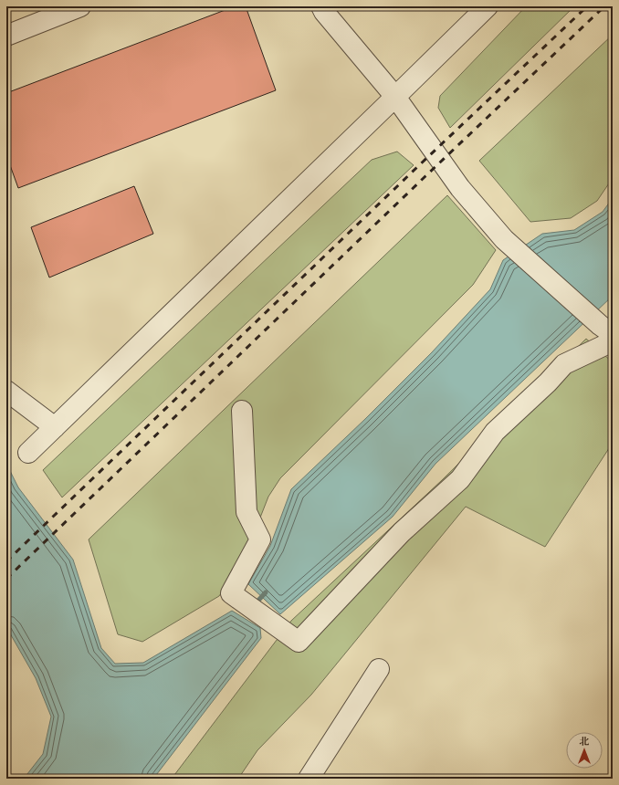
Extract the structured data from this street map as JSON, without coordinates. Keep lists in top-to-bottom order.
{
  "north": "top"
}
